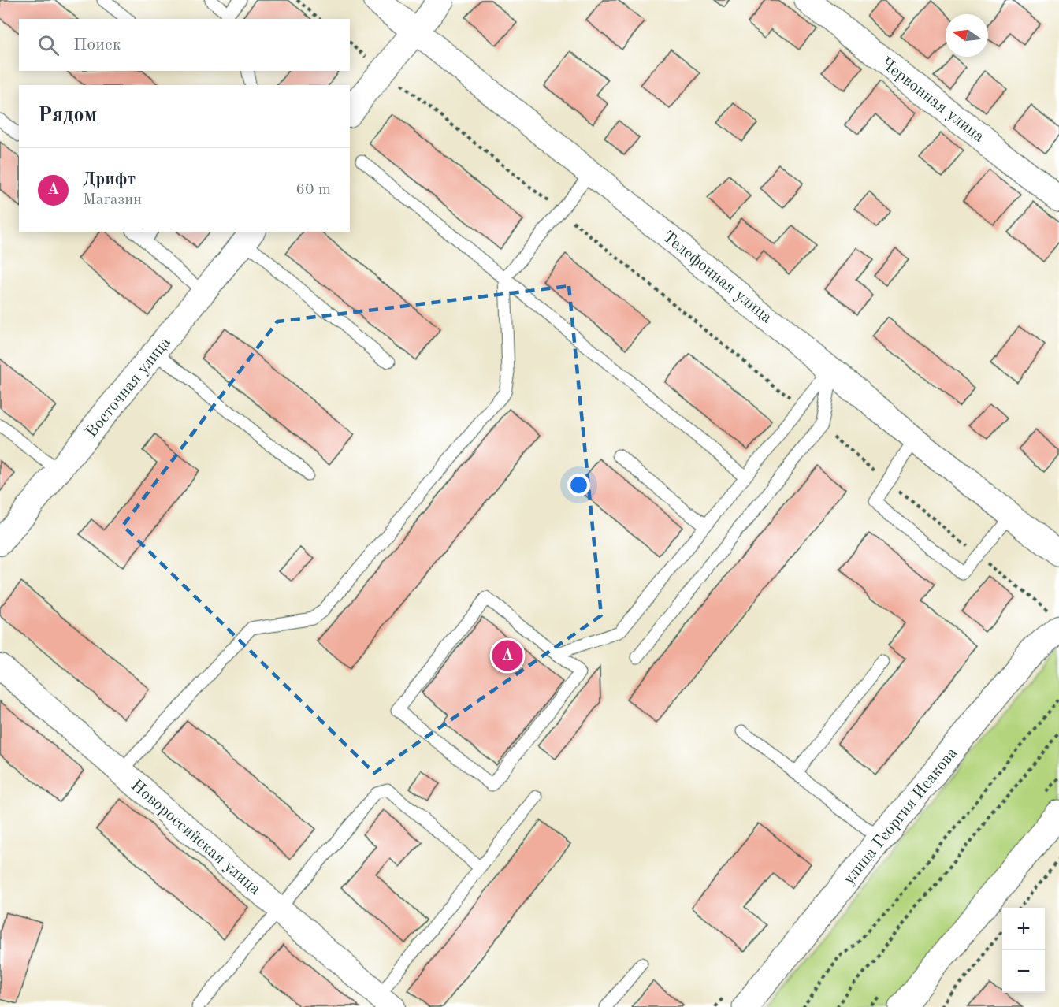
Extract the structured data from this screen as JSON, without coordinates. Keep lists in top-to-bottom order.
{
  "streets": {
    "street": [
      "Червонная улица",
      "Телефонная улица",
      "Восточная улица",
      "улица Георгия Исакова",
      "Новороссийская улица"
    ]
  },
  "north": "left",
  "page": {
    "search": "Поиск",
    "heading": "Рядом",
    "list": [
      {
        "mark": "A",
        "name": "Дрифт",
        "note": "Магазин",
        "value": "60 m"
      }
    ],
    "pins": "A",
    "map_buttons": ["+", "−"]
  }
}
